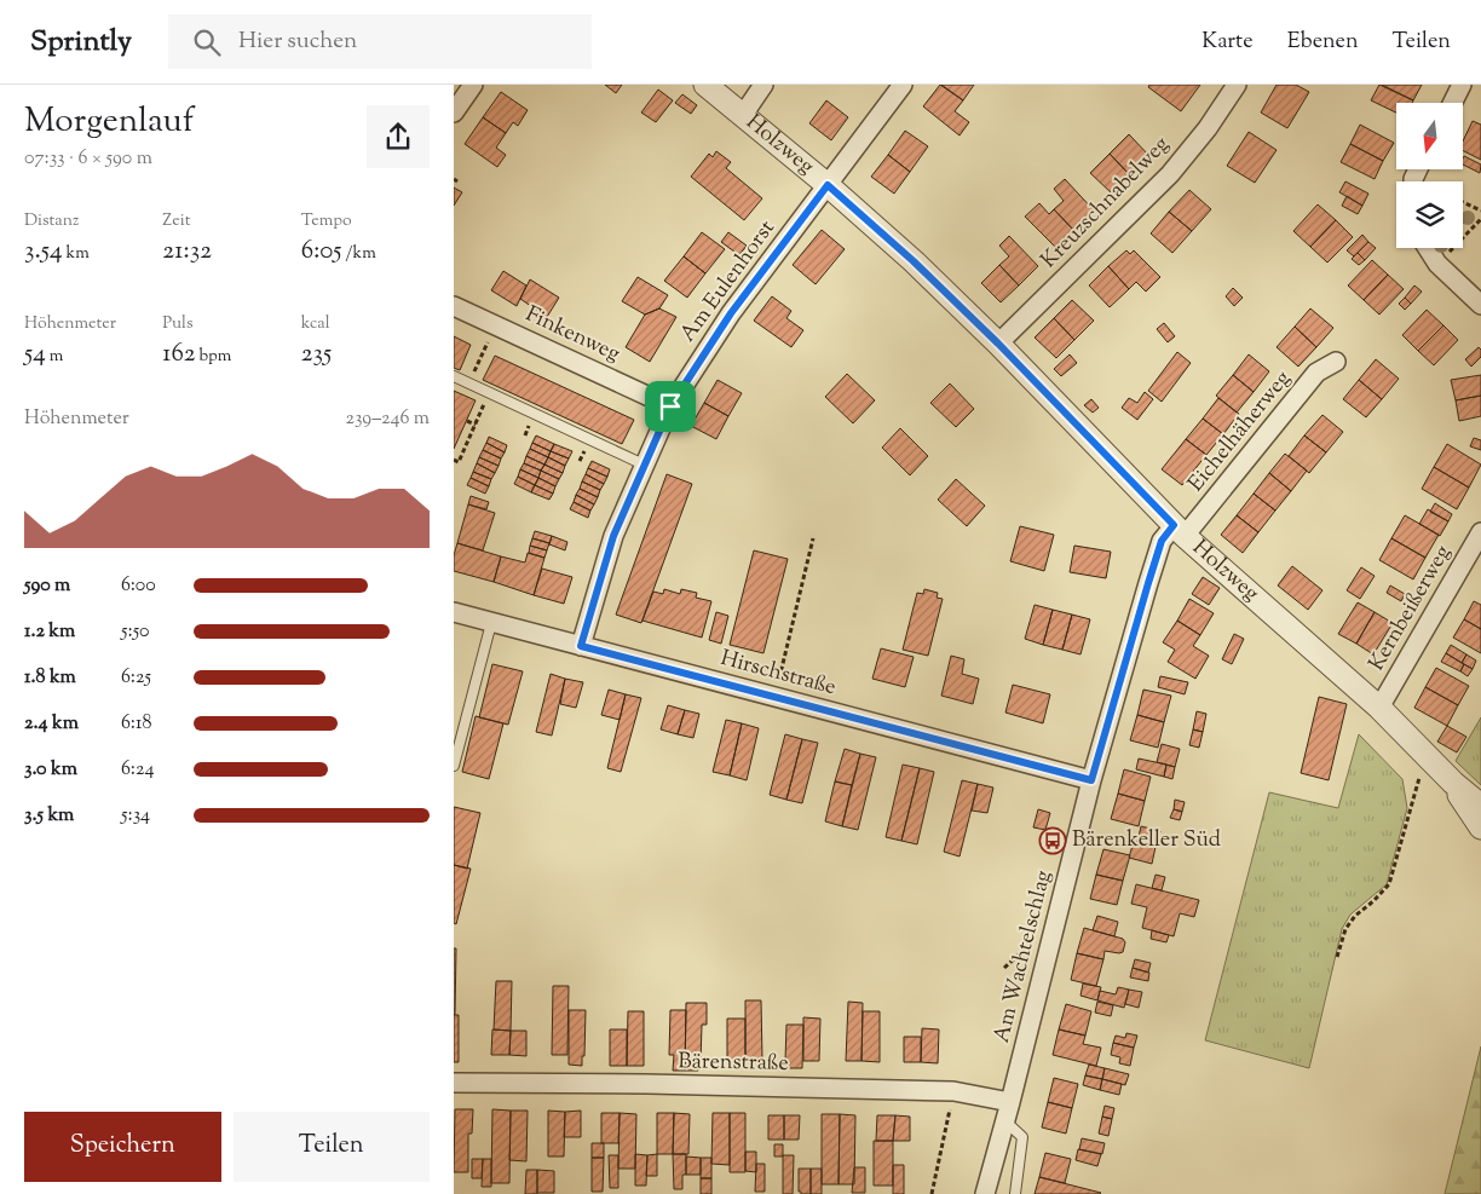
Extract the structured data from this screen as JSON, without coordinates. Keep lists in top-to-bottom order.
{
  "streets": {
    "street": [
      "Holzweg",
      "Kreuzschnabelweg",
      "Am Eulenhorst",
      "Finkenweg",
      "Eichelhäherweg",
      "Kernbeißerweg",
      "Hirschstraße",
      "Am Wachtelschlag",
      "Bärenstraße"
    ]
  },
  "crossings": [
    ["Holzweg", "Kreuzschnabelweg"],
    ["Holzweg", "Am Eulenhorst"],
    ["Holzweg", "Eichelhäherweg"],
    ["Holzweg", "Kernbeißerweg"],
    ["Holzweg", "Am Wachtelschlag"],
    ["Am Eulenhorst", "Finkenweg"],
    ["Am Eulenhorst", "Hirschstraße"],
    ["Eichelhäherweg", "Am Wachtelschlag"],
    ["Hirschstraße", "Am Wachtelschlag"],
    ["Am Wachtelschlag", "Bärenstraße"]
  ],
  "places": {
    "bus stop": ["Bärenkeller Süd"]
  },
  "north": "bottom",
  "page": {
    "header": "Sprintly",
    "search": "Hier suchen",
    "nav": ["Karte", "Ebenen", "Teilen"],
    "heading": ["Morgenlauf", "07:33 · 6 × 590 m"],
    "stats": [
      ["Distanz", "3.54 km"],
      ["Zeit", "21:32"],
      ["Tempo", "6:05 /km"],
      ["Höhenmeter", "54 m"],
      ["Puls", "162 bpm"],
      ["kcal", "235"]
    ],
    "chart": ["Höhenmeter", "239–246 m"],
    "list": [
      {
        "name": "590 m",
        "note": "6:00"
      },
      {
        "name": "1.2 km",
        "note": "5:50"
      },
      {
        "name": "1.8 km",
        "note": "6:25"
      },
      {
        "name": "2.4 km",
        "note": "6:18"
      },
      {
        "name": "3.0 km",
        "note": "6:24"
      },
      {
        "name": "3.5 km",
        "note": "5:34"
      }
    ],
    "buttons": ["Speichern", "Teilen"]
  }
}
